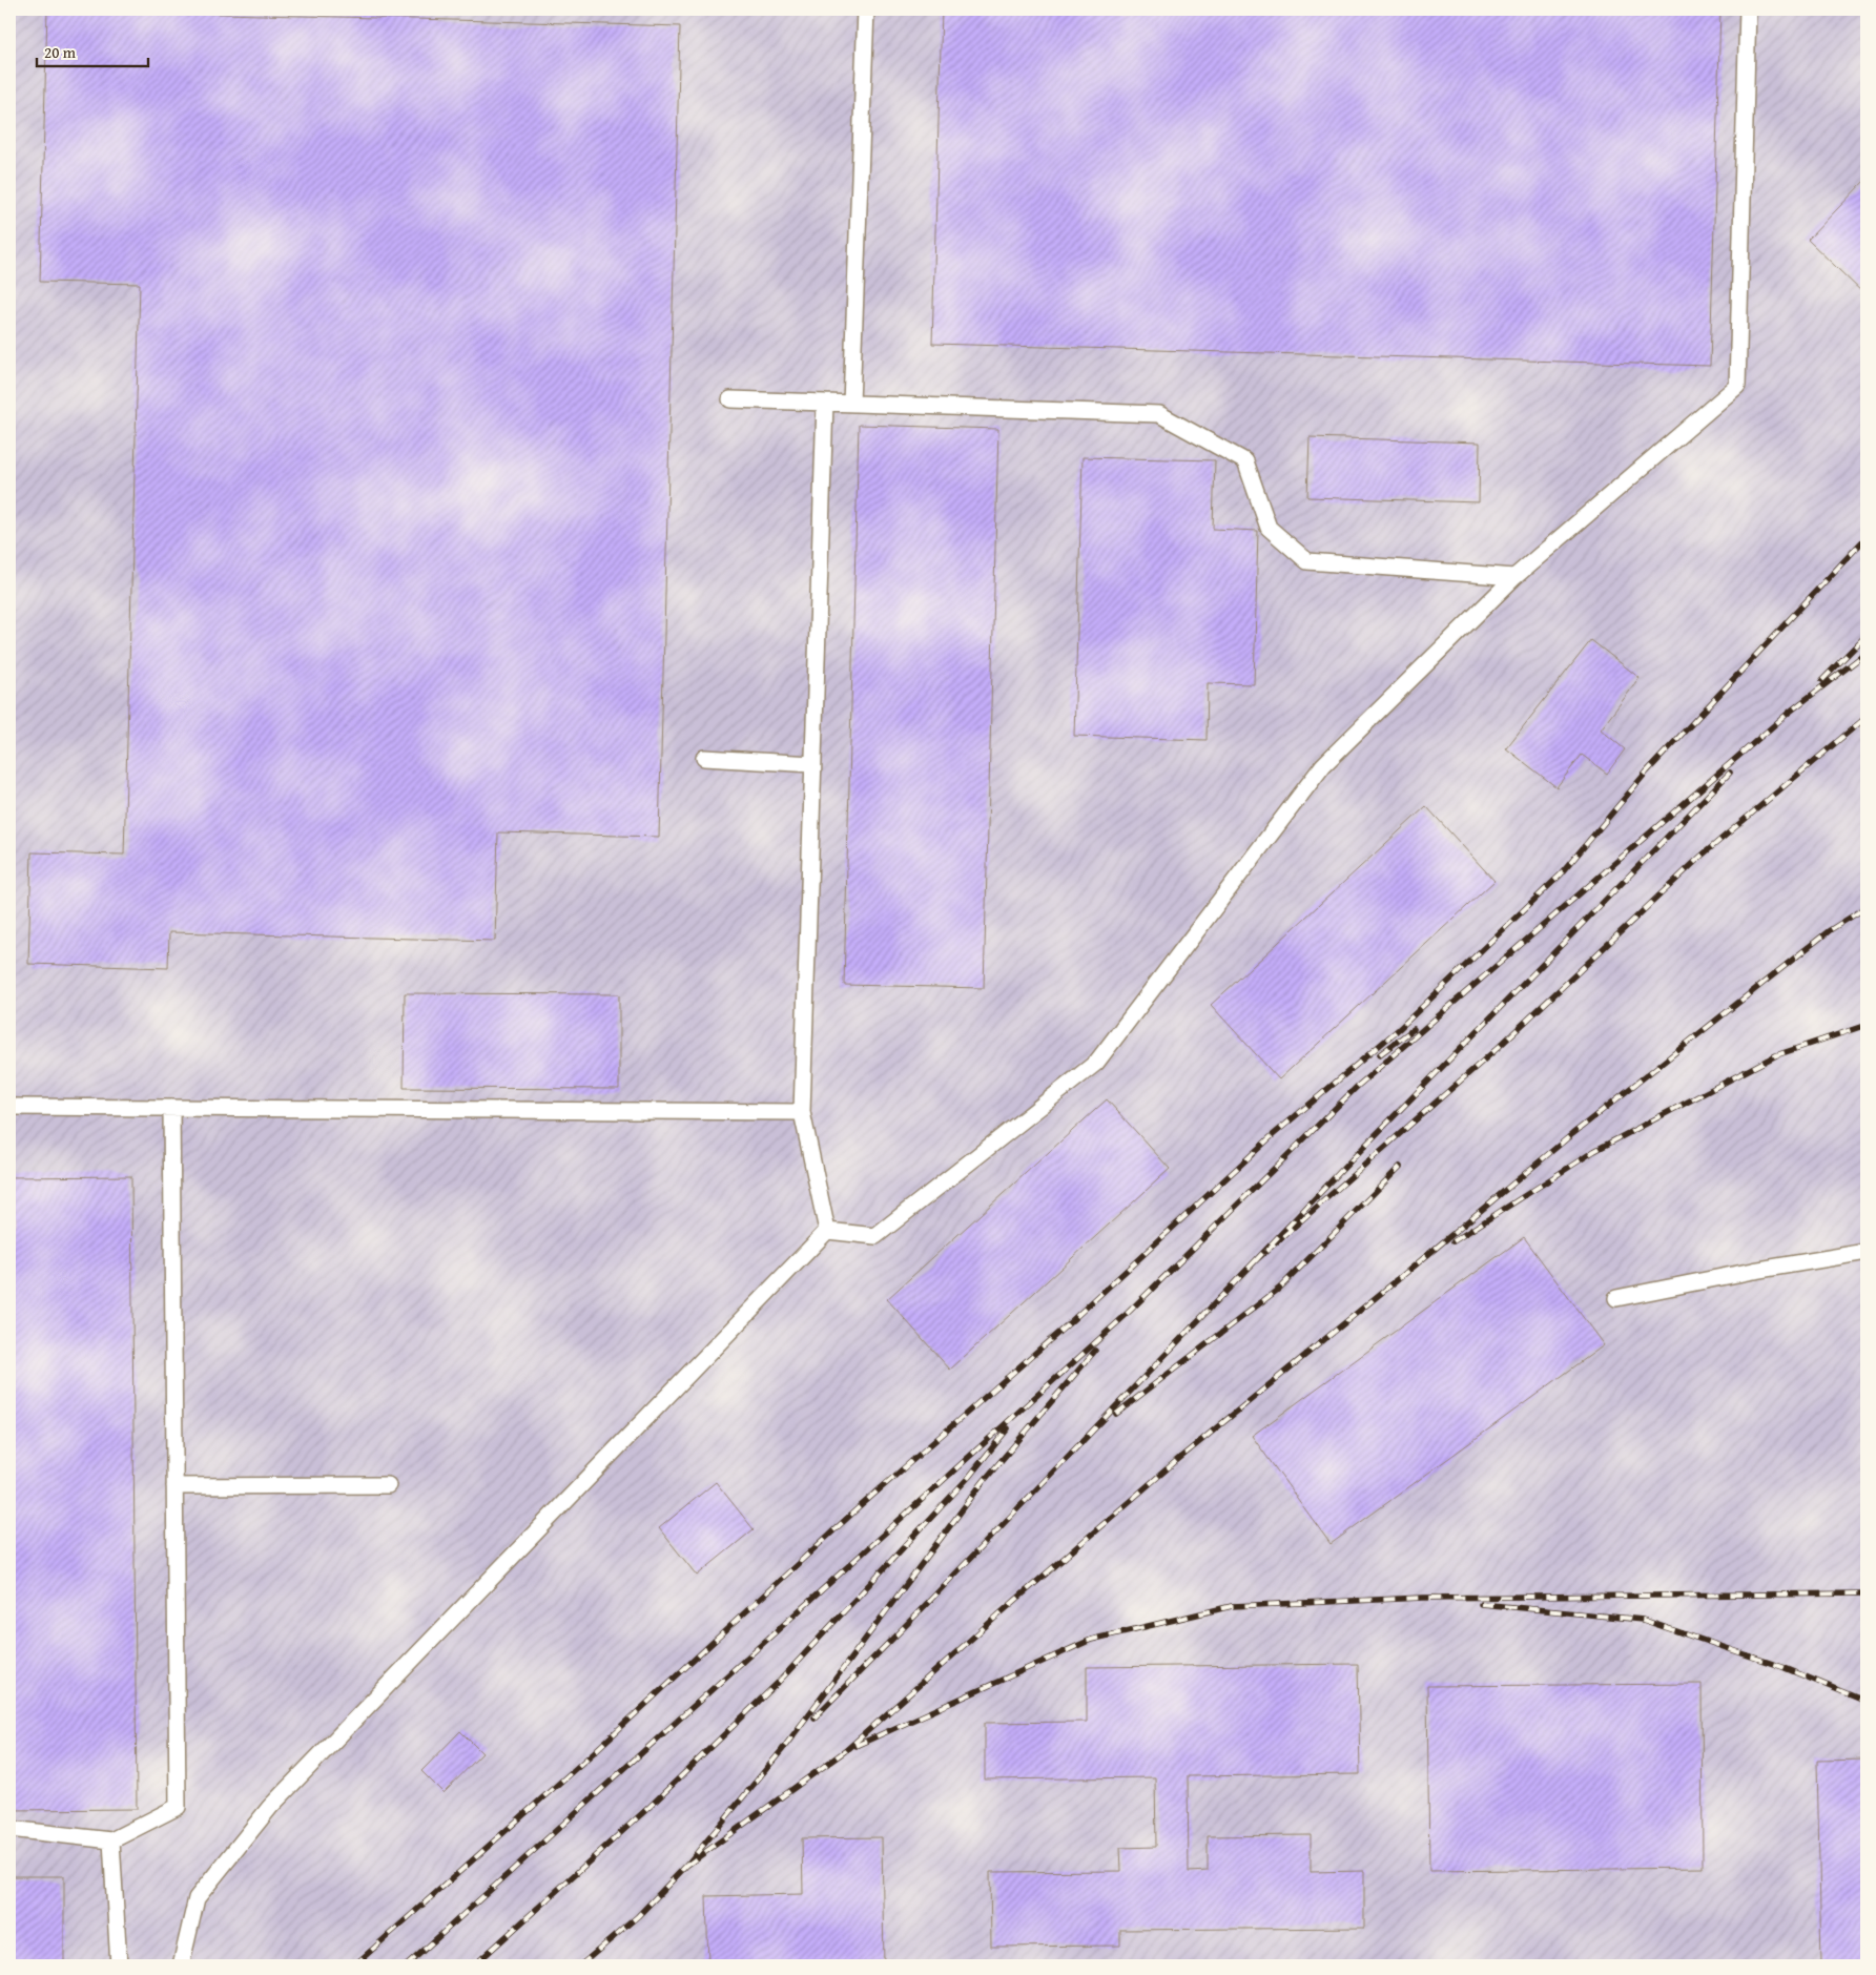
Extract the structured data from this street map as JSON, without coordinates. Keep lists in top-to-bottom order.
{
  "scale_bar": "20 m"
}
